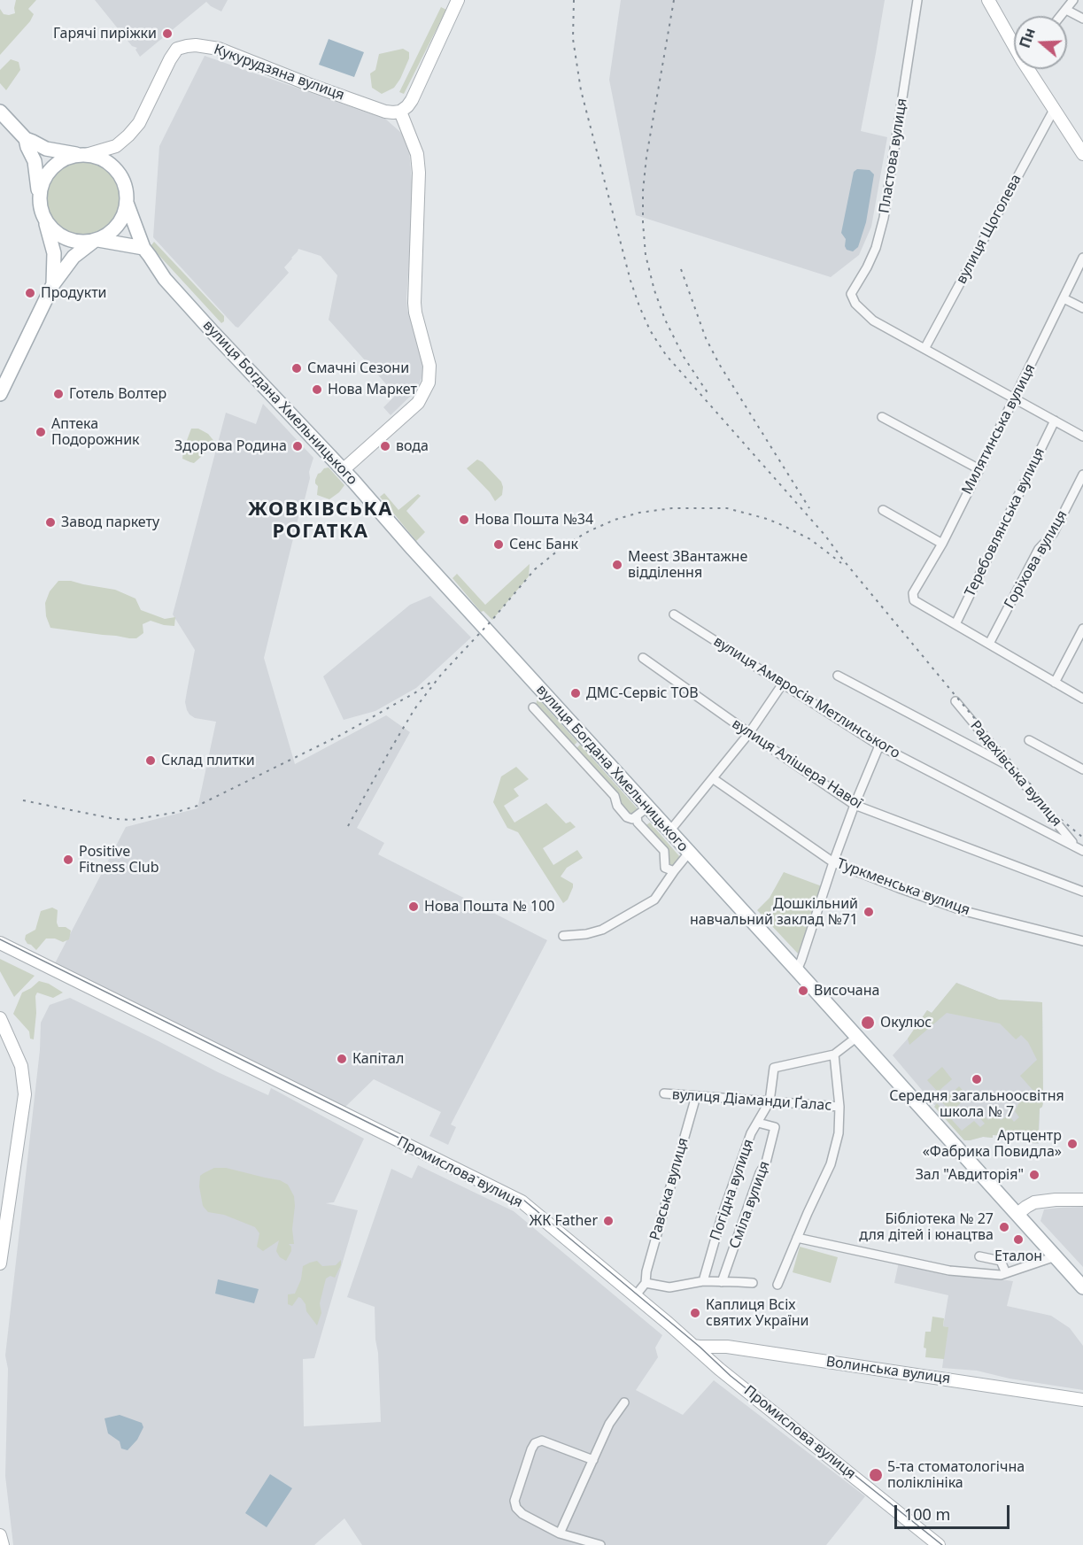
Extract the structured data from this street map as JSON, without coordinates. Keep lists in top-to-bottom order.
{
  "streets": {
    "main road": [
      "Кукурудзяна вулиця",
      "вулиця Богдана Хмельницького",
      "Промислова вулиця",
      "Волинська вулиця"
    ],
    "street": [
      "Пластова вулиця",
      "вулиця Щоголева",
      "Милятинська вулиця",
      "Теребовлянська вулиця",
      "Горіхова вулиця",
      "вулиця Амвросія Метлинського",
      "вулиця Алішера Навої",
      "Радехівська вулиця",
      "Туркменська вулиця",
      "вулиця Діаманди Ґалас",
      "Равська вулиця",
      "Погідна вулиця",
      "Сміла вулиця"
    ]
  },
  "crossings": [
    ["Кукурудзяна вулиця", "вулиця Богдана Хмельницького"],
    ["Пластова вулиця", "вулиця Щоголева"],
    ["Милятинська вулиця", "Теребовлянська вулиця"],
    ["вулиця Амвросія Метлинського", "Радехівська вулиця"],
    ["вулиця Діаманди Ґалас", "Равська вулиця"],
    ["вулиця Діаманди Ґалас", "Погідна вулиця"],
    ["Промислова вулиця", "Волинська вулиця"],
    ["Погідна вулиця", "Сміла вулиця"]
  ],
  "districts": ["ЖОВКІВСЬКА РОГАТКА"],
  "places": [
    "Гарячі пиріжки",
    "Продукти",
    "Смачні Сезони",
    "Нова Маркет",
    "Готель Волтер",
    "Аптека Подорожник",
    "Здорова Родина",
    "вода",
    "Нова Пошта №34",
    "Завод паркету",
    "Сенс Банк",
    "Meest 3Вантажне відділення",
    "ДМС-Сервіс ТОВ",
    "Склад плитки",
    "Positive Fitness Club",
    "Нова Пошта № 100",
    "Дошкільний навчальний заклад №71",
    "Височана",
    "Окулюс",
    "Капітал",
    "Середня загальноосвітня школа № 7",
    "Артцентр «Фабрика Повидла»",
    "Зал \"Авдиторія\"",
    "ЖК Father",
    "Бібліотека № 27 для дітей і юнацтва",
    "Еталон",
    "Каплиця Всіх святих України",
    "5-та стоматологічна поліклініка"
  ],
  "scale_bar": "100 m",
  "north": "left"
}
